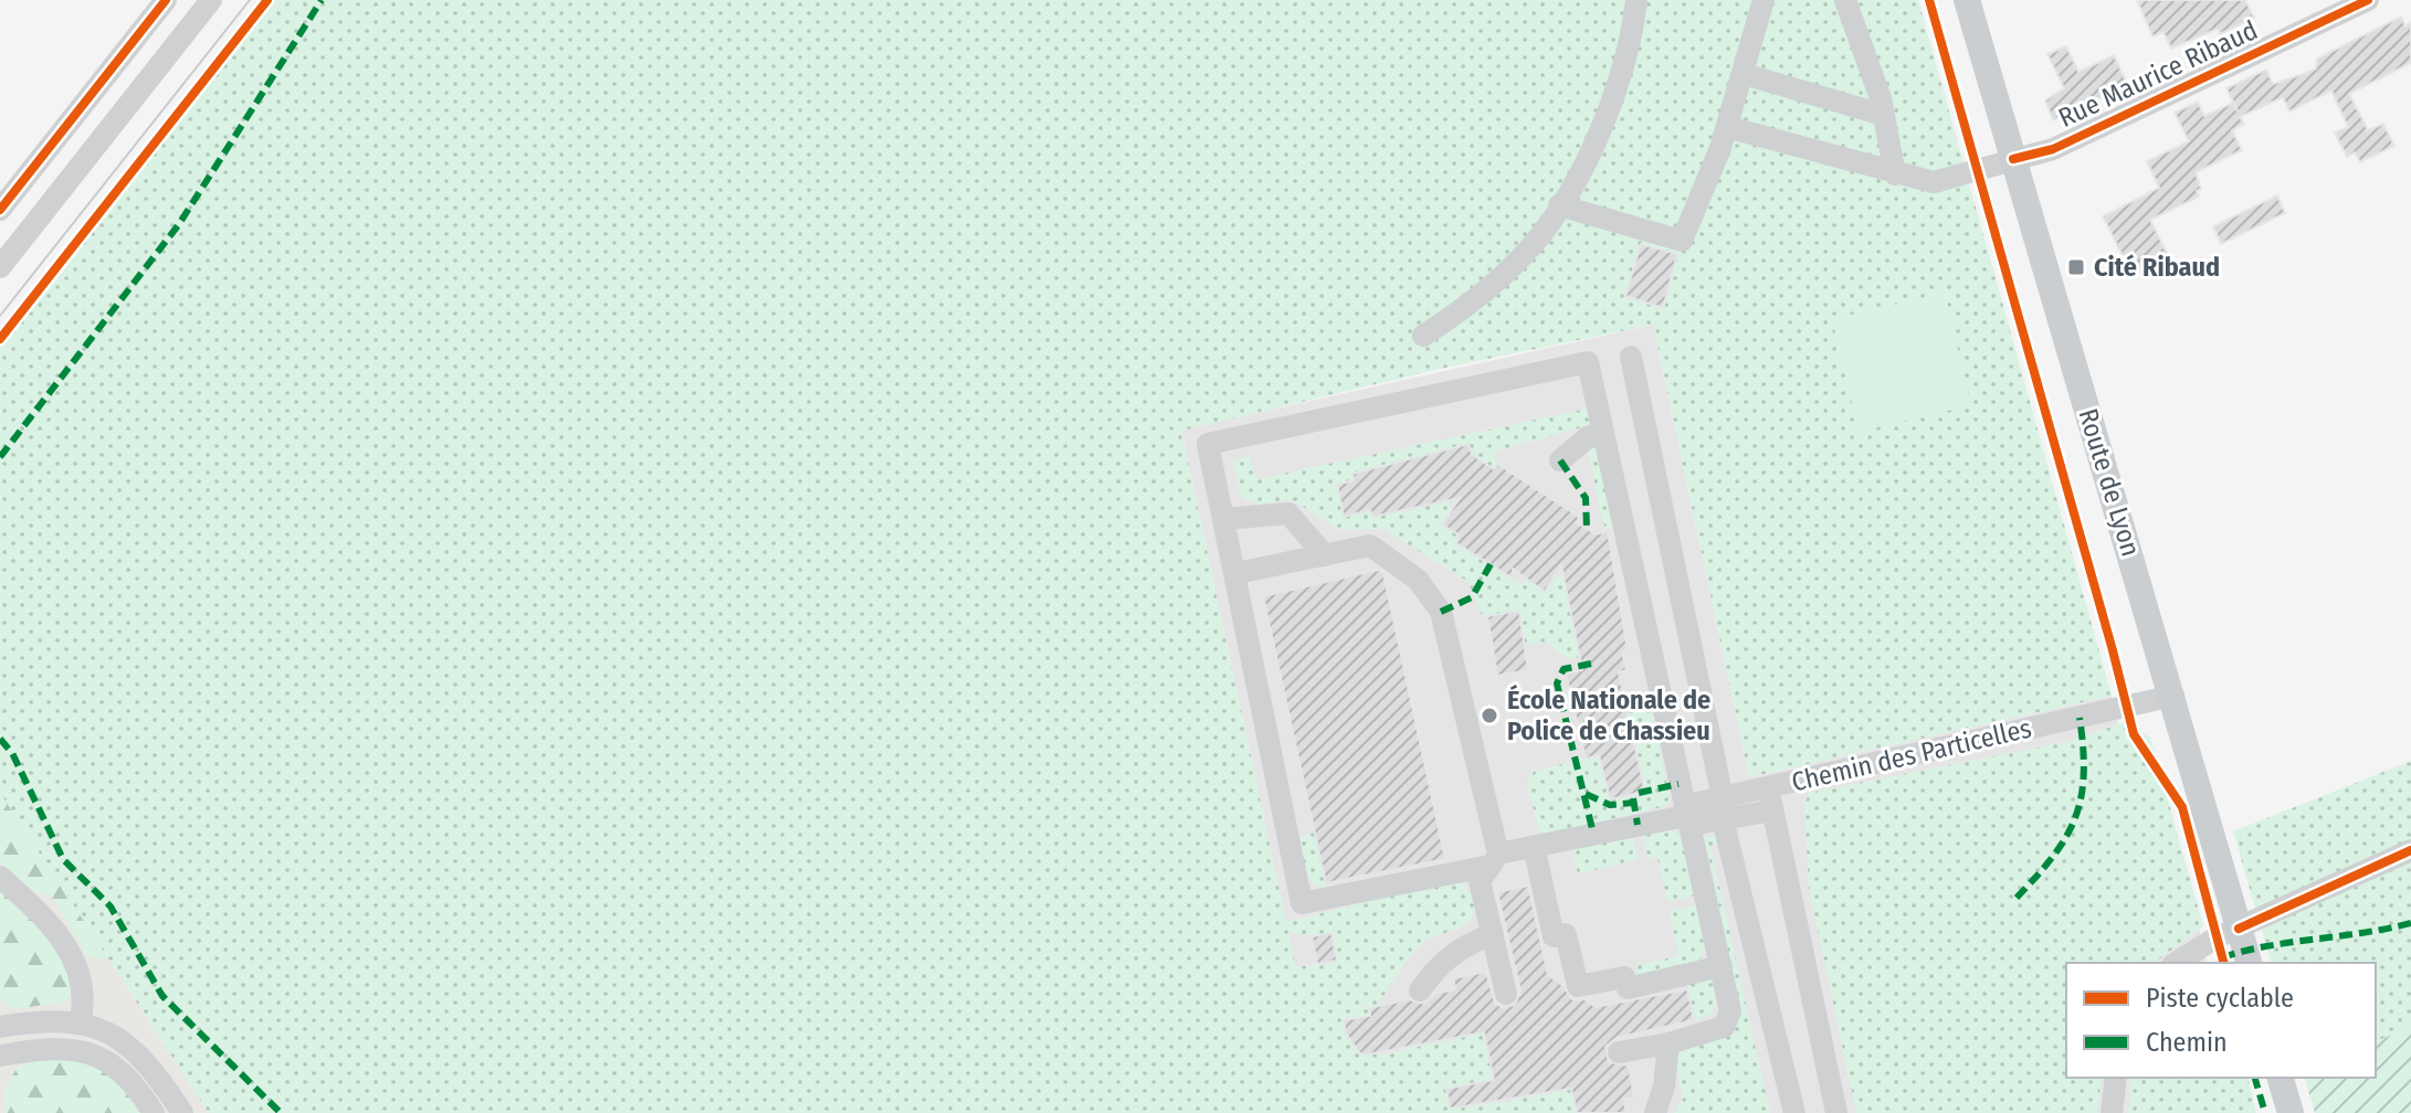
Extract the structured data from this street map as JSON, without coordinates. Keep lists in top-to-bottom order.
{
  "streets": {
    "main road": ["Route de Lyon"],
    "street": ["Rue Maurice Ribaud", "Chemin des Particelles"]
  },
  "crossings": [
    ["Rue Maurice Ribaud", "Route de Lyon"],
    ["Route de Lyon", "Chemin des Particelles"]
  ],
  "places": {
    "transit": ["Cité Ribaud"],
    "other": ["École Nationale de Police de Chassieu"]
  },
  "legend": ["Piste cyclable", "Chemin"]
}
